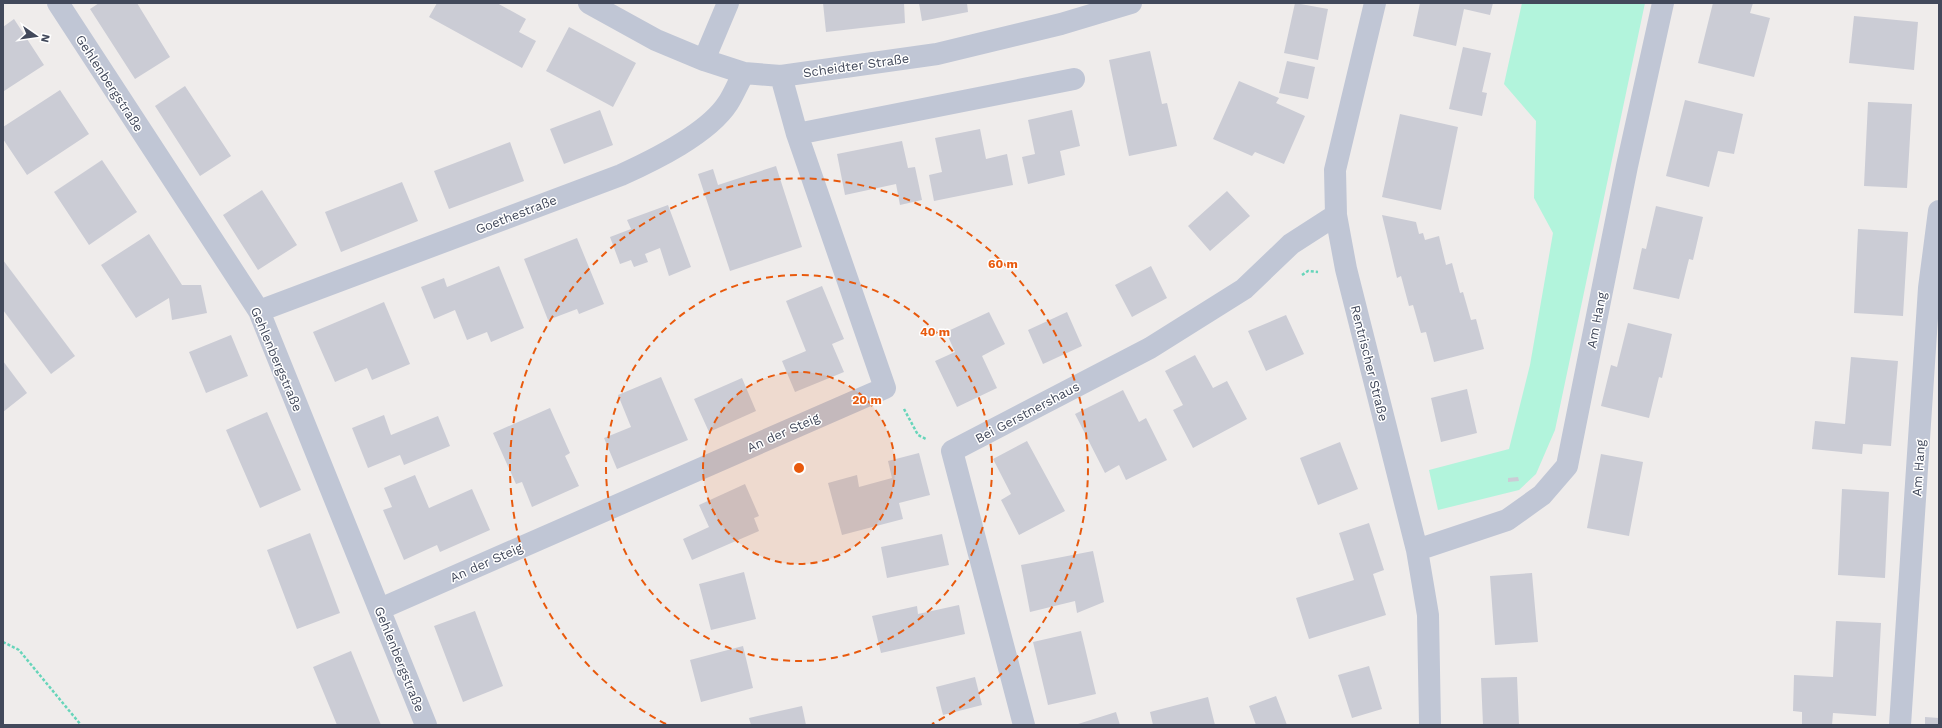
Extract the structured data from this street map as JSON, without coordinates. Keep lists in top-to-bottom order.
{
  "streets": {
    "street": [
      "Scheidter Straße",
      "Gehlenbergstraße",
      "Goethestraße",
      "Am Hang",
      "Rentrischer Straße",
      "Bei Gerstnershaus",
      "An der Steig"
    ]
  },
  "crossings": [
    ["Scheidter Straße", "Goethestraße"],
    ["Scheidter Straße", "An der Steig"],
    ["Gehlenbergstraße", "Goethestraße"],
    ["Gehlenbergstraße", "An der Steig"],
    ["Am Hang", "Rentrischer Straße"],
    ["Rentrischer Straße", "Bei Gerstnershaus"]
  ],
  "north": "right",
  "rings": ["60 m", "40 m", "20 m"]
}
